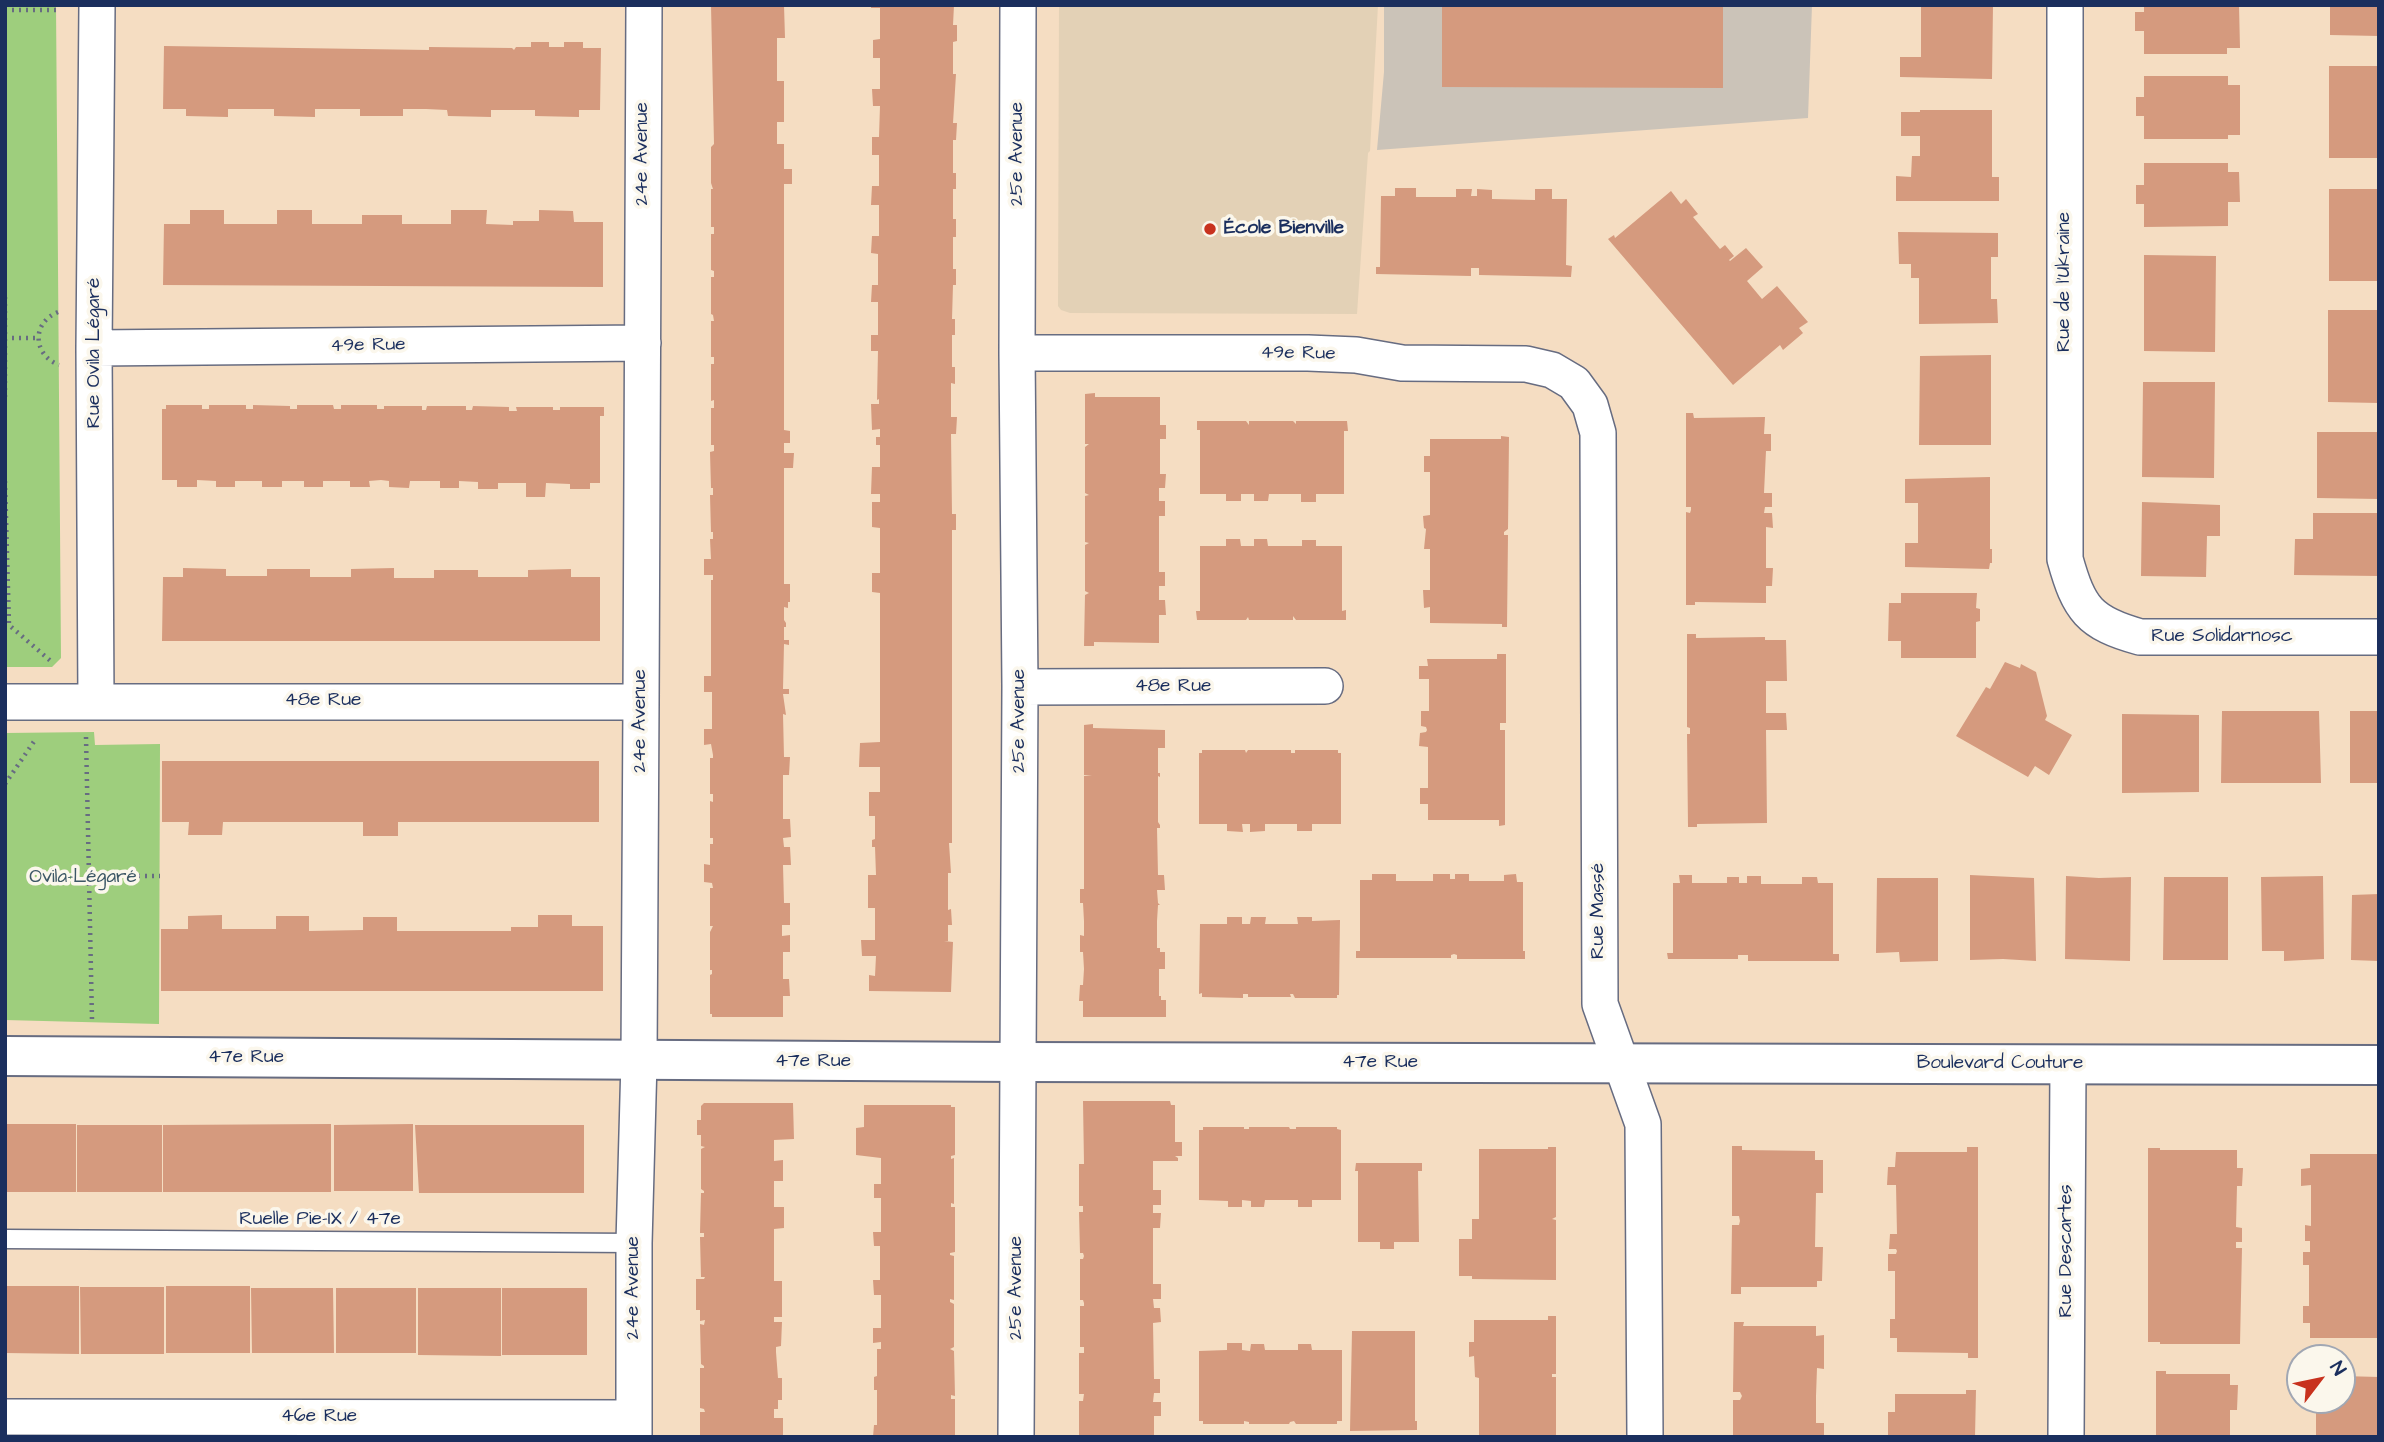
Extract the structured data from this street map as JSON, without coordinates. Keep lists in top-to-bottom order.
{
  "streets": {
    "street": [
      "24e Avenue",
      "25e Avenue",
      "Rue de l'Ukraine",
      "49e Rue",
      "Rue Ovila Légaré",
      "Rue Solidarnosc",
      "48e Rue",
      "Rue Massé",
      "47e Rue",
      "Boulevard Couture",
      "Rue Descartes",
      "46e Rue"
    ],
    "lane": ["Ruelle Pie-IX / 47e"]
  },
  "crossings": [
    ["24e Avenue", "49e Rue"],
    ["24e Avenue", "48e Rue"],
    ["24e Avenue", "47e Rue"],
    ["24e Avenue", "Ruelle Pie-IX / 47e"],
    ["24e Avenue", "46e Rue"],
    ["25e Avenue", "49e Rue"],
    ["25e Avenue", "48e Rue"],
    ["25e Avenue", "47e Rue"],
    ["Rue de l'Ukraine", "Rue Solidarnosc"],
    ["49e Rue", "Rue Ovila Légaré"],
    ["49e Rue", "Rue Massé"],
    ["Rue Ovila Légaré", "48e Rue"],
    ["Rue Massé", "47e Rue"],
    ["Rue Massé", "Boulevard Couture"],
    ["47e Rue", "Boulevard Couture"],
    ["Boulevard Couture", "Rue Descartes"]
  ],
  "parks": ["Ovila-Légaré"],
  "places": ["École Bienville"],
  "north": "top right"
}
